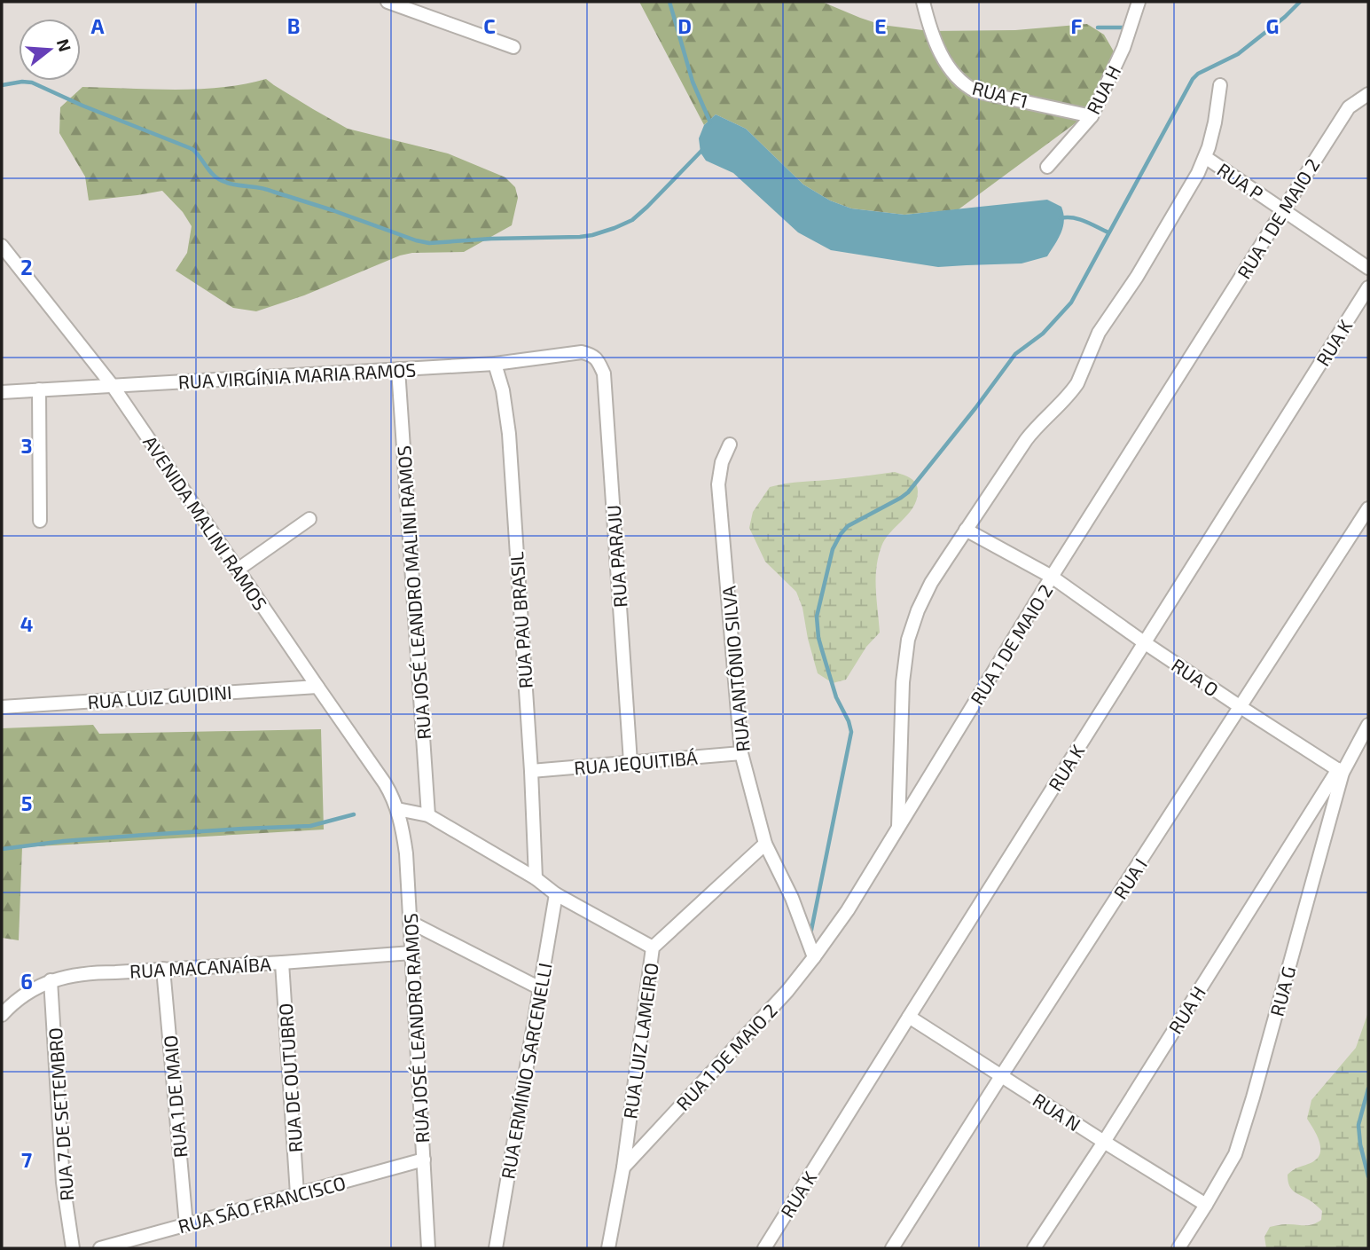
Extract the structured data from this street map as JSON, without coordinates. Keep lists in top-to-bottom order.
{
  "streets": {
    "street": [
      "RUA H",
      "RUA F1",
      "RUA P",
      "RUA 1 DE MAIO 2",
      "RUA K",
      "RUA VIRGÍNIA MARIA RAMOS",
      "AVENIDA MALINI RAMOS",
      "RUA PARAJU",
      "RUA JOSÉ LEANDRO MALINI RAMOS",
      "RUA PAU BRASIL",
      "RUA ANTÔNIO SILVA",
      "RUA O",
      "RUA LUIZ GUIDINI",
      "RUA JEQUITIBÁ",
      "RUA I",
      "RUA MACANAÍBA",
      "RUA G",
      "RUA JOSÉ LEANDRO RAMOS",
      "RUA LUIZ LAMEIRO",
      "RUA ERMÍNIO SARCENELLI",
      "RUA DE OUTUBRO",
      "RUA 1 DE MAIO",
      "RUA N",
      "RUA 7 DE SETEMBRO",
      "RUA SÃO FRANCISCO"
    ]
  },
  "crossings": [
    ["RUA H", "RUA F1"],
    ["RUA H", "RUA O"],
    ["RUA H", "RUA G"],
    ["RUA H", "RUA N"],
    ["RUA P", "RUA 1 DE MAIO 2"],
    ["RUA 1 DE MAIO 2", "RUA ANTÔNIO SILVA"],
    ["RUA 1 DE MAIO 2", "RUA O"],
    ["RUA 1 DE MAIO 2", "RUA LUIZ LAMEIRO"],
    ["RUA K", "RUA O"],
    ["RUA K", "RUA N"],
    ["RUA VIRGÍNIA MARIA RAMOS", "AVENIDA MALINI RAMOS"],
    ["RUA VIRGÍNIA MARIA RAMOS", "RUA PARAJU"],
    ["RUA VIRGÍNIA MARIA RAMOS", "RUA JOSÉ LEANDRO MALINI RAMOS"],
    ["RUA VIRGÍNIA MARIA RAMOS", "RUA PAU BRASIL"],
    ["AVENIDA MALINI RAMOS", "RUA LUIZ GUIDINI"],
    ["AVENIDA MALINI RAMOS", "RUA JOSÉ LEANDRO RAMOS"],
    ["RUA PARAJU", "RUA JEQUITIBÁ"],
    ["RUA PAU BRASIL", "RUA JEQUITIBÁ"],
    ["RUA ANTÔNIO SILVA", "RUA JEQUITIBÁ"],
    ["RUA ANTÔNIO SILVA", "RUA LUIZ LAMEIRO"],
    ["RUA O", "RUA I"],
    ["RUA O", "RUA G"],
    ["RUA I", "RUA N"],
    ["RUA MACANAÍBA", "RUA JOSÉ LEANDRO RAMOS"],
    ["RUA MACANAÍBA", "RUA DE OUTUBRO"],
    ["RUA MACANAÍBA", "RUA 1 DE MAIO"],
    ["RUA MACANAÍBA", "RUA 7 DE SETEMBRO"],
    ["RUA G", "RUA N"],
    ["RUA JOSÉ LEANDRO RAMOS", "RUA SÃO FRANCISCO"],
    ["RUA DE OUTUBRO", "RUA SÃO FRANCISCO"],
    ["RUA 1 DE MAIO", "RUA SÃO FRANCISCO"]
  ],
  "north": "right",
  "grid": {
    "columns": [
      "A",
      "B",
      "C",
      "D",
      "E",
      "F",
      "G"
    ],
    "rows": [
      "2",
      "3",
      "4",
      "5",
      "6",
      "7"
    ]
  }
}
